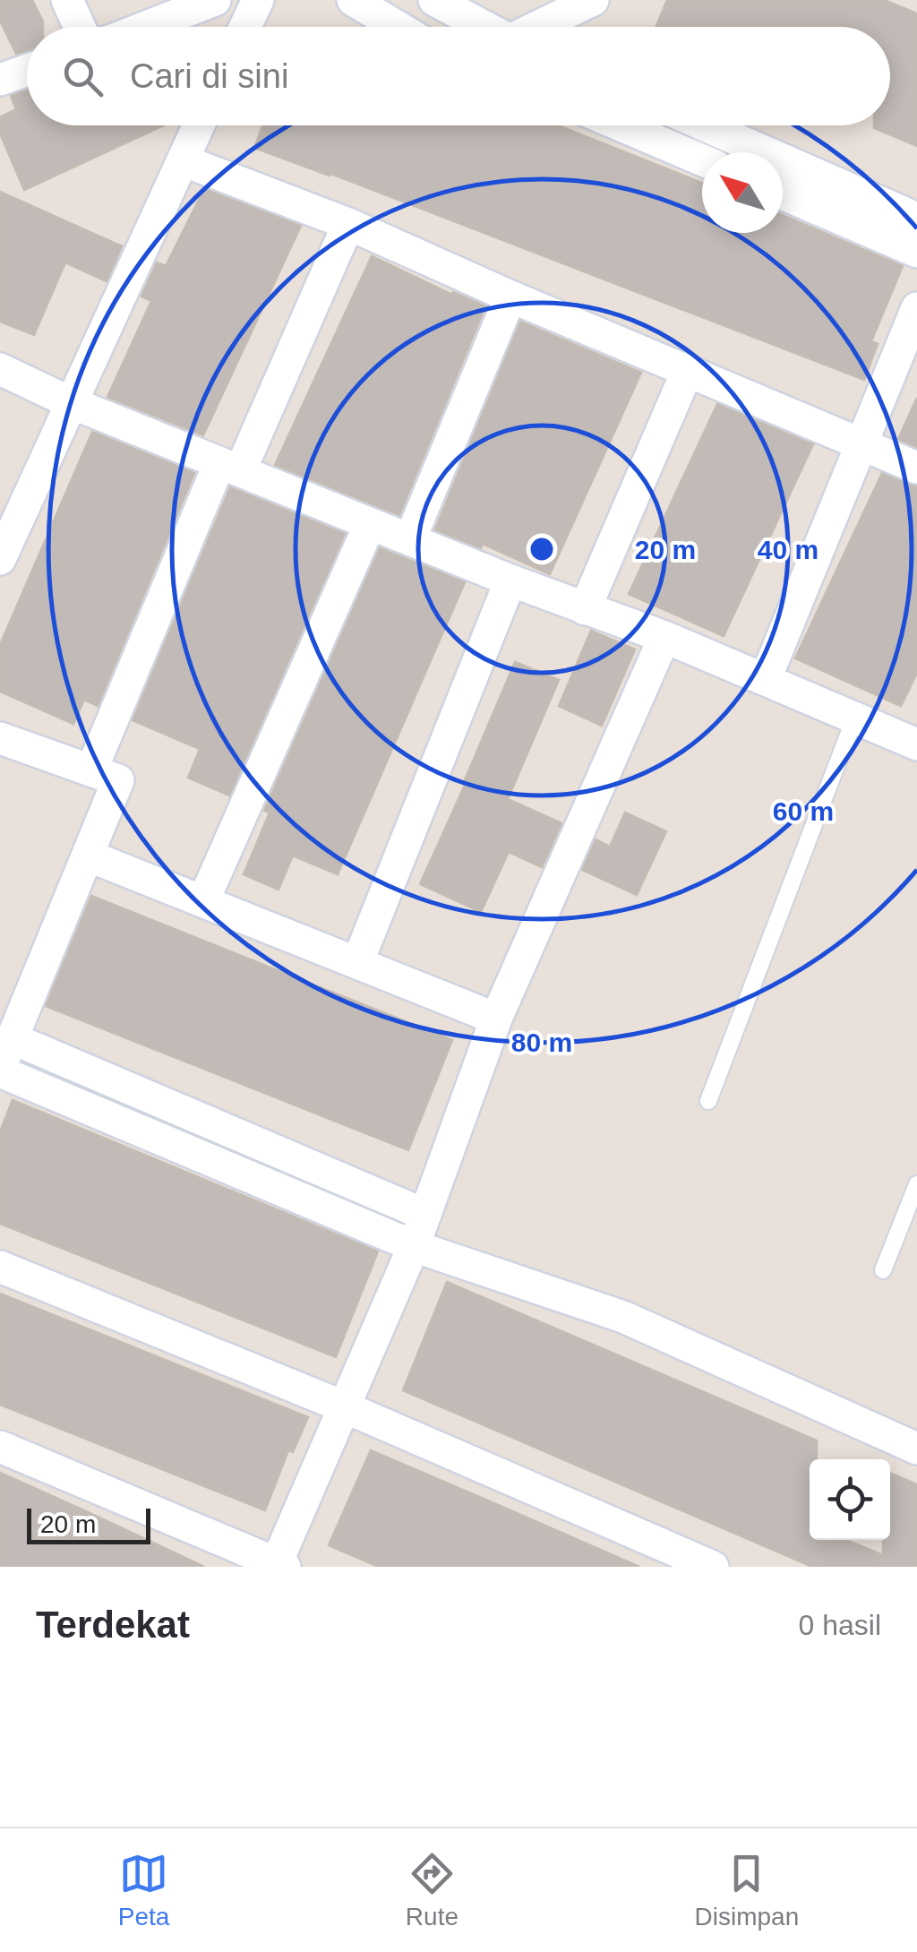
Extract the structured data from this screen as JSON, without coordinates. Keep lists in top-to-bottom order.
{
  "scale_bar": "20 m",
  "north": "top left",
  "page": {
    "search": "Cari di sini",
    "scale": "20 m",
    "heading": ["Terdekat", "0 hasil"],
    "nav": ["Peta", "Rute", "Disimpan"]
  },
  "rings": [
    "20 m",
    "40 m",
    "60 m",
    "80 m"
  ]
}
